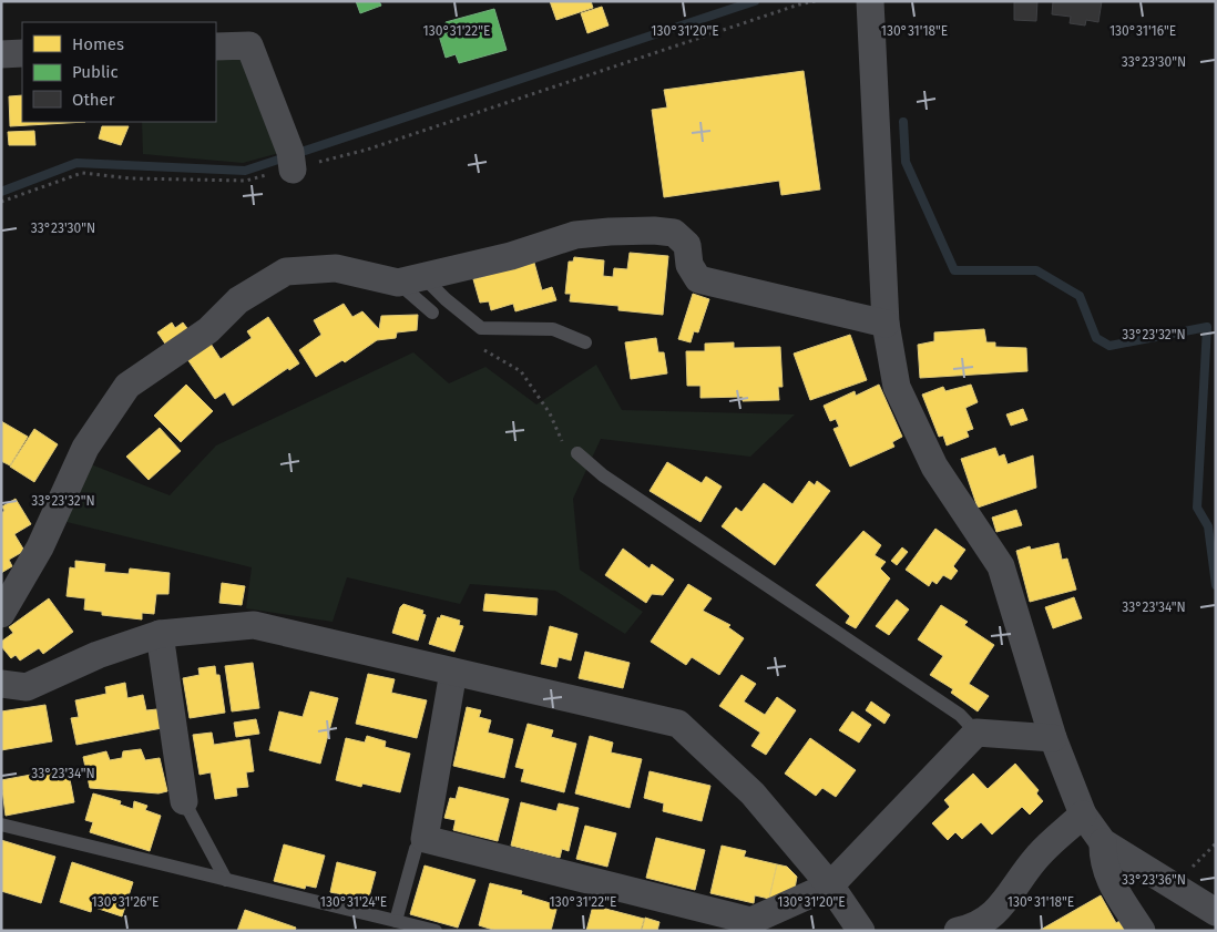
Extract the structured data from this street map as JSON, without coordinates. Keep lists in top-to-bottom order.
{
  "legend": ["Homes", "Public", "Other"],
  "coordinates": [
    "130°31'22\"E",
    "130°31'20\"E",
    "130°31'18\"E",
    "130°31'16\"E",
    "33°23'30\"N",
    "33°23'32\"N",
    "33°23'34\"N",
    "33°23'36\"N",
    "130°31'26\"E",
    "130°31'24\"E"
  ]
}
